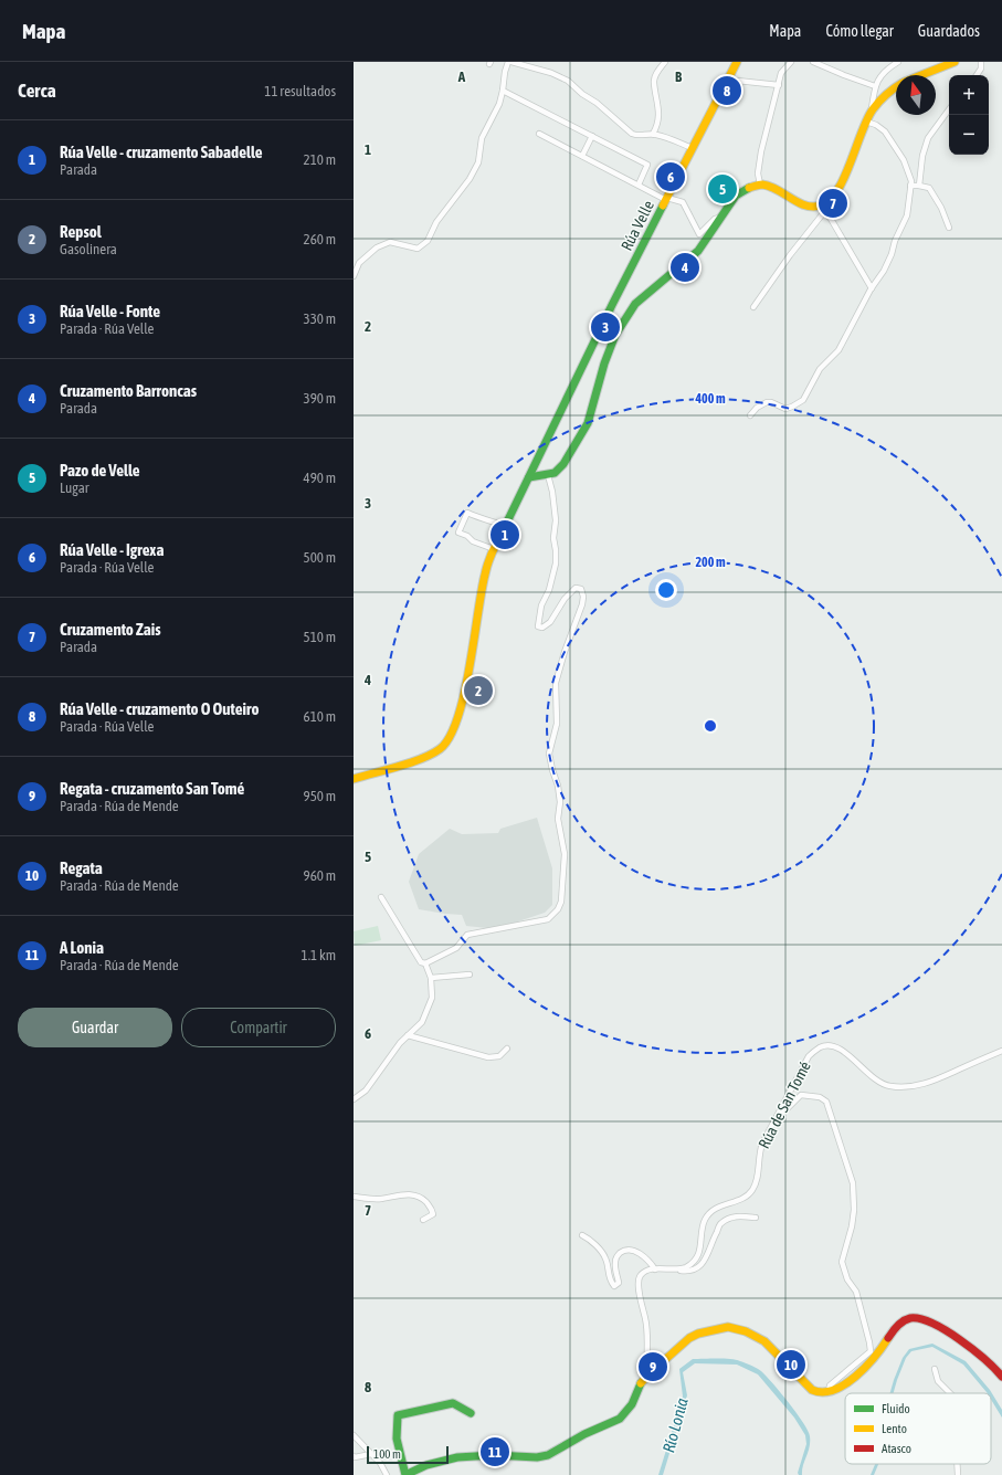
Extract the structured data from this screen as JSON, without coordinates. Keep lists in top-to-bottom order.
{
  "streets": {
    "street": ["Rúa Velle", "Rúa de San Tomé"]
  },
  "water": ["Río Lonia"],
  "legend": ["Fluido", "Lento", "Atasco"],
  "scale_bar": "100 m",
  "north": "top",
  "page": {
    "header": "Mapa",
    "nav": ["Mapa", "Cómo llegar", "Guardados"],
    "heading": ["Cerca", "11 resultados"],
    "pins": [
      "8",
      "6",
      "5",
      "7",
      "4",
      "3",
      "1",
      "2",
      "10",
      "9",
      "11"
    ],
    "map_buttons": ["+", "−"],
    "list": [
      {
        "mark": "1",
        "name": "Rúa Velle - cruzamento Sabadelle",
        "note": "Parada",
        "value": "210 m"
      },
      {
        "mark": "2",
        "name": "Repsol",
        "note": "Gasolinera",
        "value": "260 m"
      },
      {
        "mark": "3",
        "name": "Rúa Velle - Fonte",
        "note": "Parada · Rúa Velle",
        "value": "330 m"
      },
      {
        "mark": "4",
        "name": "Cruzamento Barroncas",
        "note": "Parada",
        "value": "390 m"
      },
      {
        "mark": "5",
        "name": "Pazo de Velle",
        "note": "Lugar",
        "value": "490 m"
      },
      {
        "mark": "6",
        "name": "Rúa Velle - Igrexa",
        "note": "Parada · Rúa Velle",
        "value": "500 m"
      },
      {
        "mark": "7",
        "name": "Cruzamento Zais",
        "note": "Parada",
        "value": "510 m"
      },
      {
        "mark": "8",
        "name": "Rúa Velle - cruzamento O Outeiro",
        "note": "Parada · Rúa Velle",
        "value": "610 m"
      },
      {
        "mark": "9",
        "name": "Regata - cruzamento San Tomé",
        "note": "Parada · Rúa de Mende",
        "value": "950 m"
      },
      {
        "mark": "10",
        "name": "Regata",
        "note": "Parada · Rúa de Mende",
        "value": "960 m"
      },
      {
        "mark": "11",
        "name": "A Lonia",
        "note": "Parada · Rúa de Mende",
        "value": "1.1 km"
      }
    ],
    "buttons": ["Guardar", "Compartir"],
    "scale": "100 m"
  },
  "grid": {
    "columns": ["A", "B"],
    "rows": [
      "1",
      "2",
      "3",
      "4",
      "5",
      "6",
      "7",
      "8"
    ]
  },
  "rings": ["400 m", "200 m"]
}
